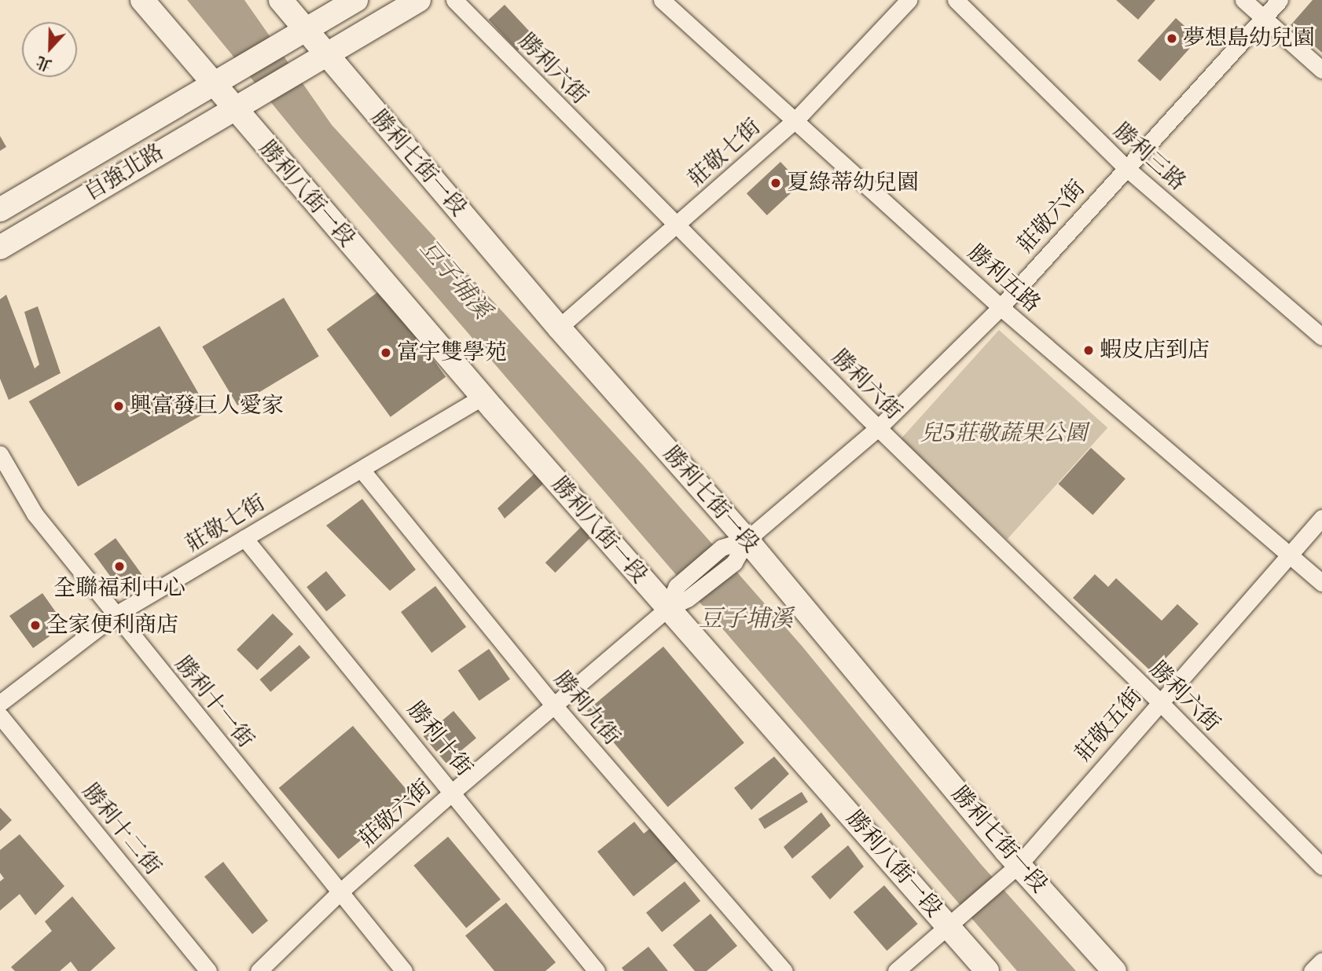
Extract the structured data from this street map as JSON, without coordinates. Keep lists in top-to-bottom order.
{
  "streets": {
    "street": [
      "勝利六街",
      "莊敬七街",
      "勝利三路",
      "勝利七街一段",
      "自強北路",
      "勝利八街一段",
      "莊敬六街",
      "勝利五路",
      "勝利十一街",
      "勝利九街",
      "莊敬五街",
      "勝利十街",
      "勝利十二街"
    ]
  },
  "crossings": [
    ["勝利六街", "莊敬七街"],
    ["勝利六街", "莊敬六街"],
    ["勝利六街", "莊敬五街"],
    ["莊敬七街", "勝利七街一段"],
    ["莊敬七街", "勝利八街一段"],
    ["莊敬七街", "勝利五路"],
    ["莊敬七街", "勝利十一街"],
    ["莊敬七街", "勝利九街"],
    ["莊敬七街", "勝利十街"],
    ["勝利三路", "莊敬六街"],
    ["勝利七街一段", "自強北路"],
    ["勝利七街一段", "莊敬六街"],
    ["勝利七街一段", "莊敬五街"],
    ["自強北路", "勝利八街一段"],
    ["勝利八街一段", "莊敬六街"],
    ["勝利八街一段", "莊敬五街"],
    ["莊敬六街", "勝利五路"],
    ["莊敬六街", "勝利十一街"],
    ["莊敬六街", "勝利九街"],
    ["莊敬六街", "勝利十街"],
    ["勝利五路", "莊敬五街"]
  ],
  "water": ["豆子埔溪"],
  "parks": ["兒5莊敬蔬果公園"],
  "places": [
    "夢想島幼兒園",
    "夏綠蒂幼兒園",
    "蝦皮店到店",
    "富宇雙學苑",
    "興富發巨人愛家",
    "全聯福利中心",
    "全家便利商店"
  ],
  "north": "bottom"
}
